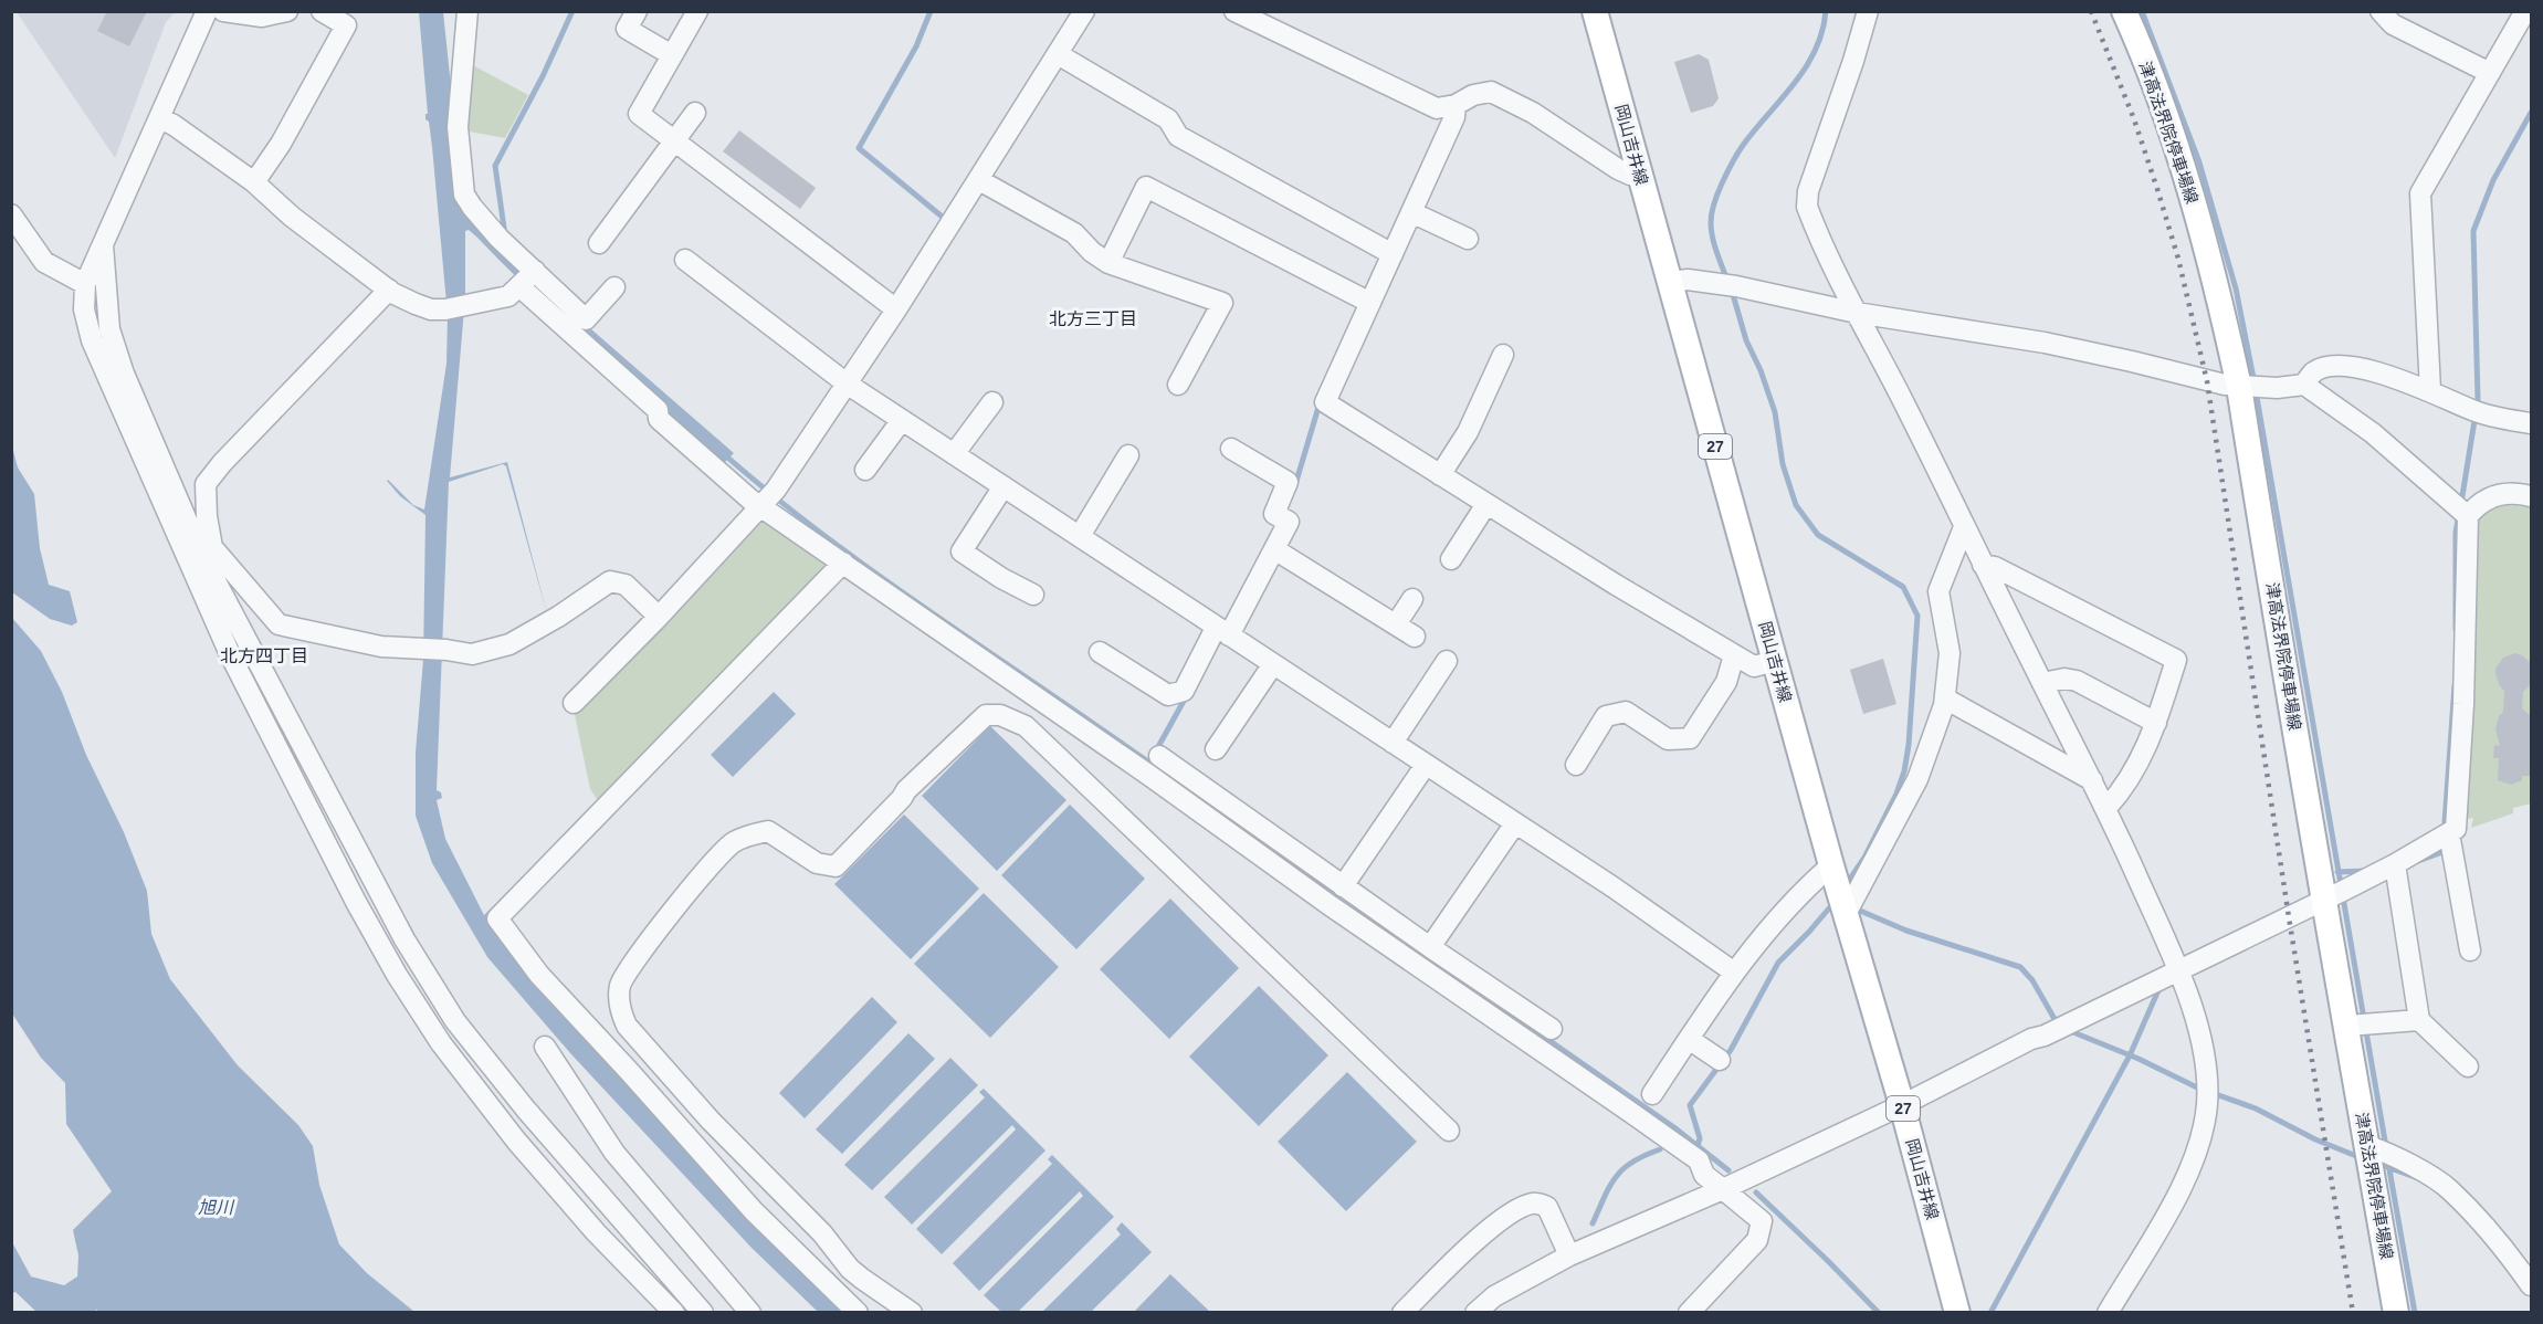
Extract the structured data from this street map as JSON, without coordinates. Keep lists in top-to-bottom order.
{
  "streets": {
    "main road": ["津高法界院停車場線", "岡山吉井線", "27"]
  },
  "districts": ["北方三丁目", "北方四丁目"],
  "water": ["旭川"]
}
